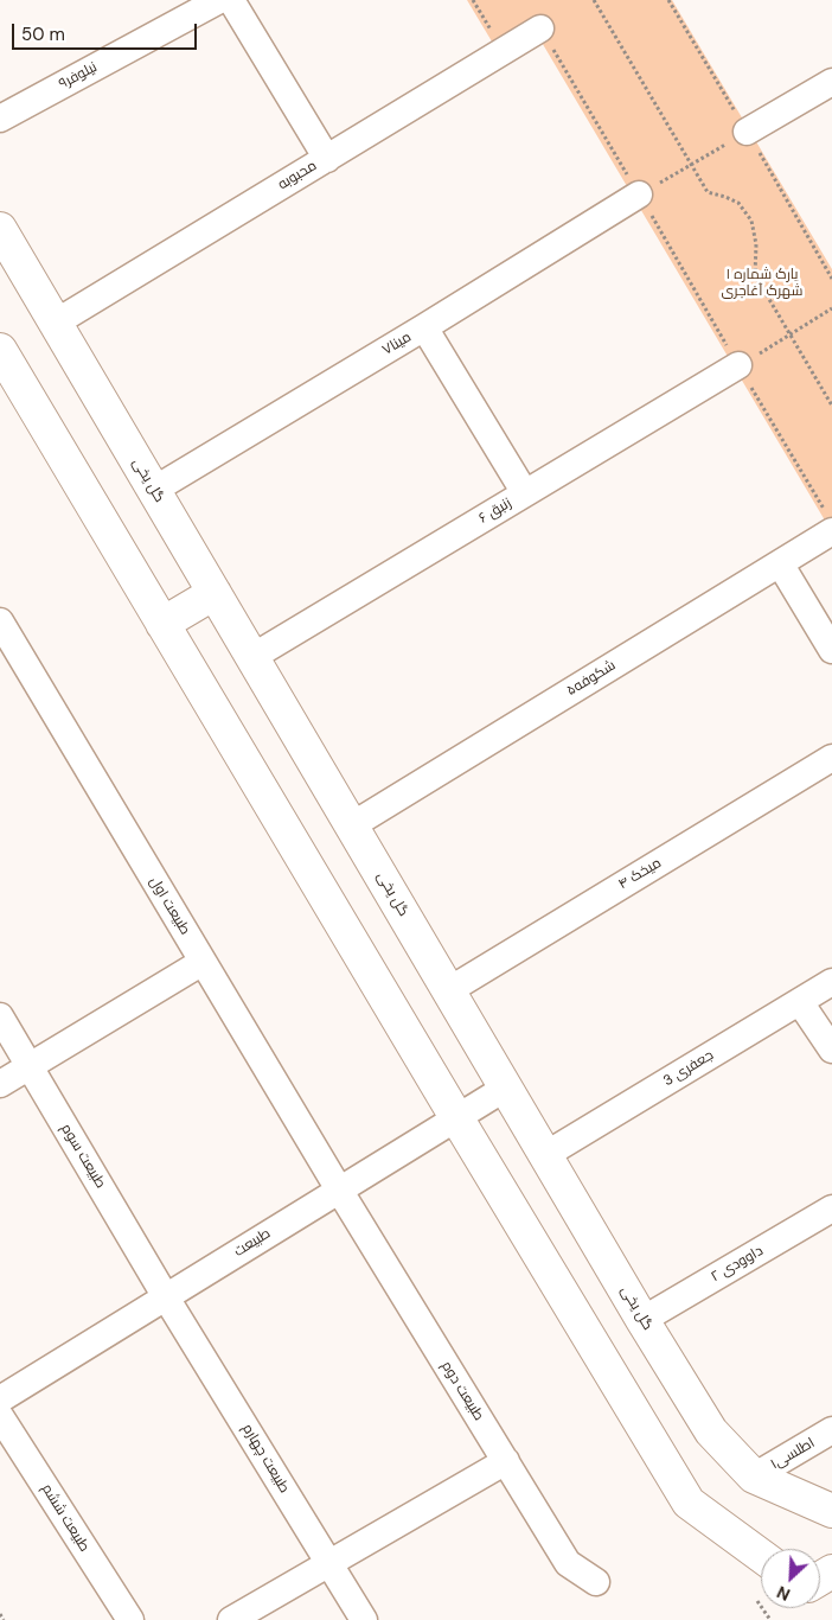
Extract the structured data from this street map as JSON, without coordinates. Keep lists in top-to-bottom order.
{
  "streets": {
    "street": [
      "نیلوفر۹",
      "محبوبه",
      "مینا۷",
      "گل یخی",
      "زنبق ۶",
      "شکوفه۵",
      "میخک ۴",
      "طبیعت اول",
      "3 جعفری",
      "طبیعت سوم",
      "طبیعت",
      "داوودی ۲",
      "طبیعت دوم",
      "اطلسی۱",
      "طبیعت چهارم",
      "طبیعت ششم"
    ]
  },
  "crossings": [
    ["محبوبه", "گل یخی"],
    ["مینا۷", "گل یخی"],
    ["گل یخی", "زنبق ۶"],
    ["گل یخی", "شکوفه۵"],
    ["گل یخی", "میخک ۴"],
    ["گل یخی", "3 جعفری"],
    ["گل یخی", "طبیعت"],
    ["گل یخی", "داوودی ۲"],
    ["گل یخی", "اطلسی۱"],
    ["طبیعت اول", "طبیعت"],
    ["طبیعت اول", "طبیعت دوم"],
    ["طبیعت سوم", "طبیعت"],
    ["طبیعت سوم", "طبیعت چهارم"],
    ["طبیعت", "طبیعت دوم"],
    ["طبیعت", "طبیعت چهارم"]
  ],
  "parks": ["پارک شماره ۱ شهرک آغاجری"],
  "scale_bar": "50 m",
  "north": "bottom left"
}
